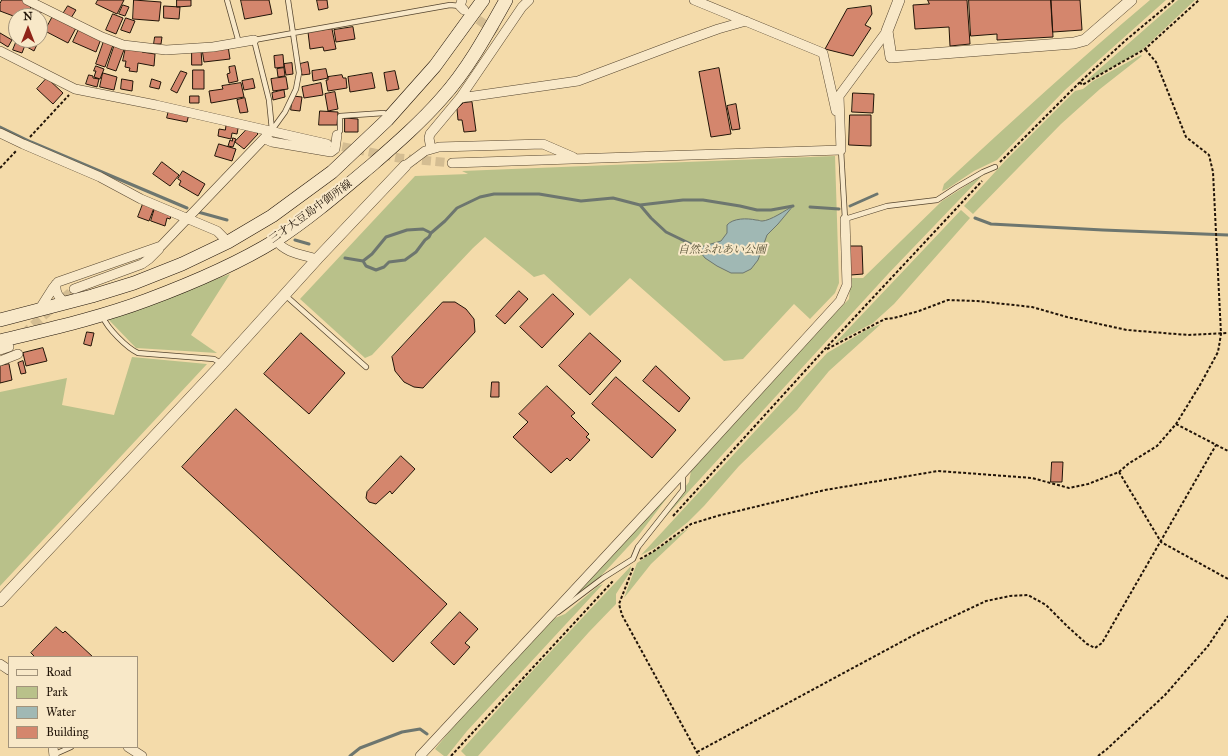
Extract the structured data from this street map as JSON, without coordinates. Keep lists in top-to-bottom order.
{
  "streets": {
    "main road": ["三才大豆島中御所線"]
  },
  "parks": ["自然ふれあい公園"],
  "legend": [
    "Road",
    "Park",
    "Water",
    "Building"
  ],
  "north": "top"
}
